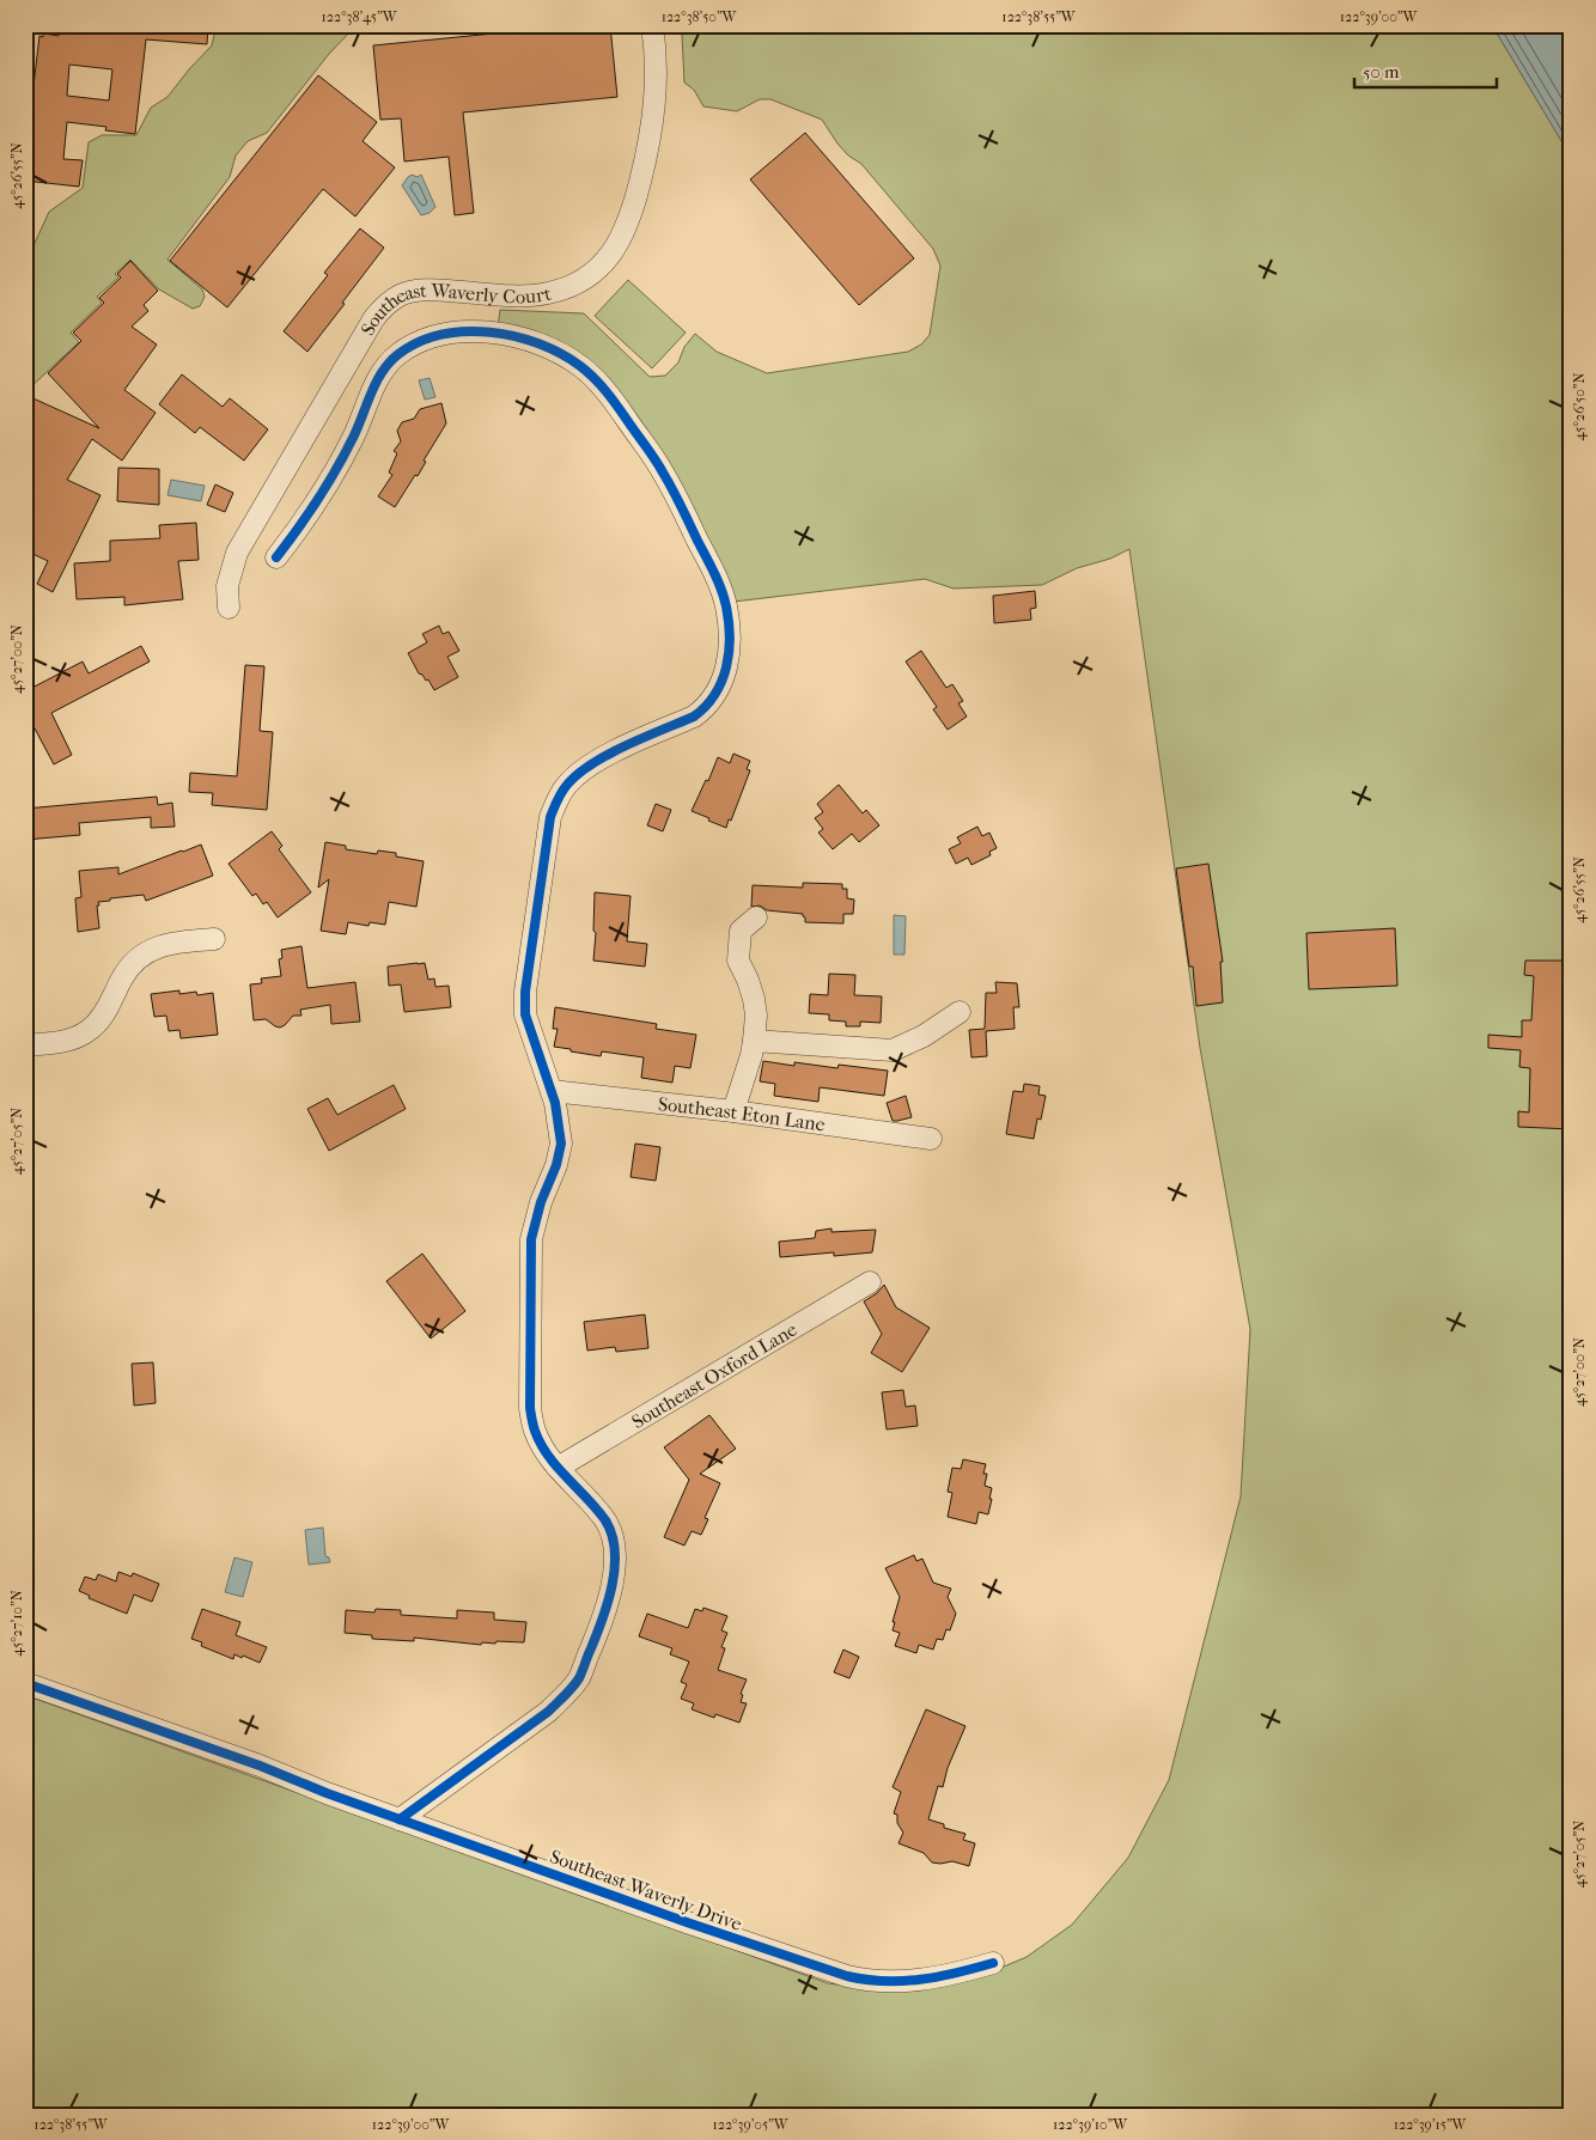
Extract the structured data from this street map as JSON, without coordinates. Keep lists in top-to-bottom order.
{
  "streets": {
    "street": [
      "Southeast Waverly Court",
      "Southeast Eton Lane",
      "Southeast Oxford Lane",
      "Southeast Waverly Drive"
    ]
  },
  "scale_bar": "50 m",
  "coordinates": [
    "122°38'45\"W",
    "122°38'50\"W",
    "122°38'55\"W",
    "122°39'00\"W",
    "45°26'55\"N",
    "45°26'50\"N",
    "45°27'00\"N",
    "45°27'05\"N",
    "45°27'10\"N",
    "122°39'05\"W",
    "122°39'10\"W",
    "122°39'15\"W"
  ]
}
